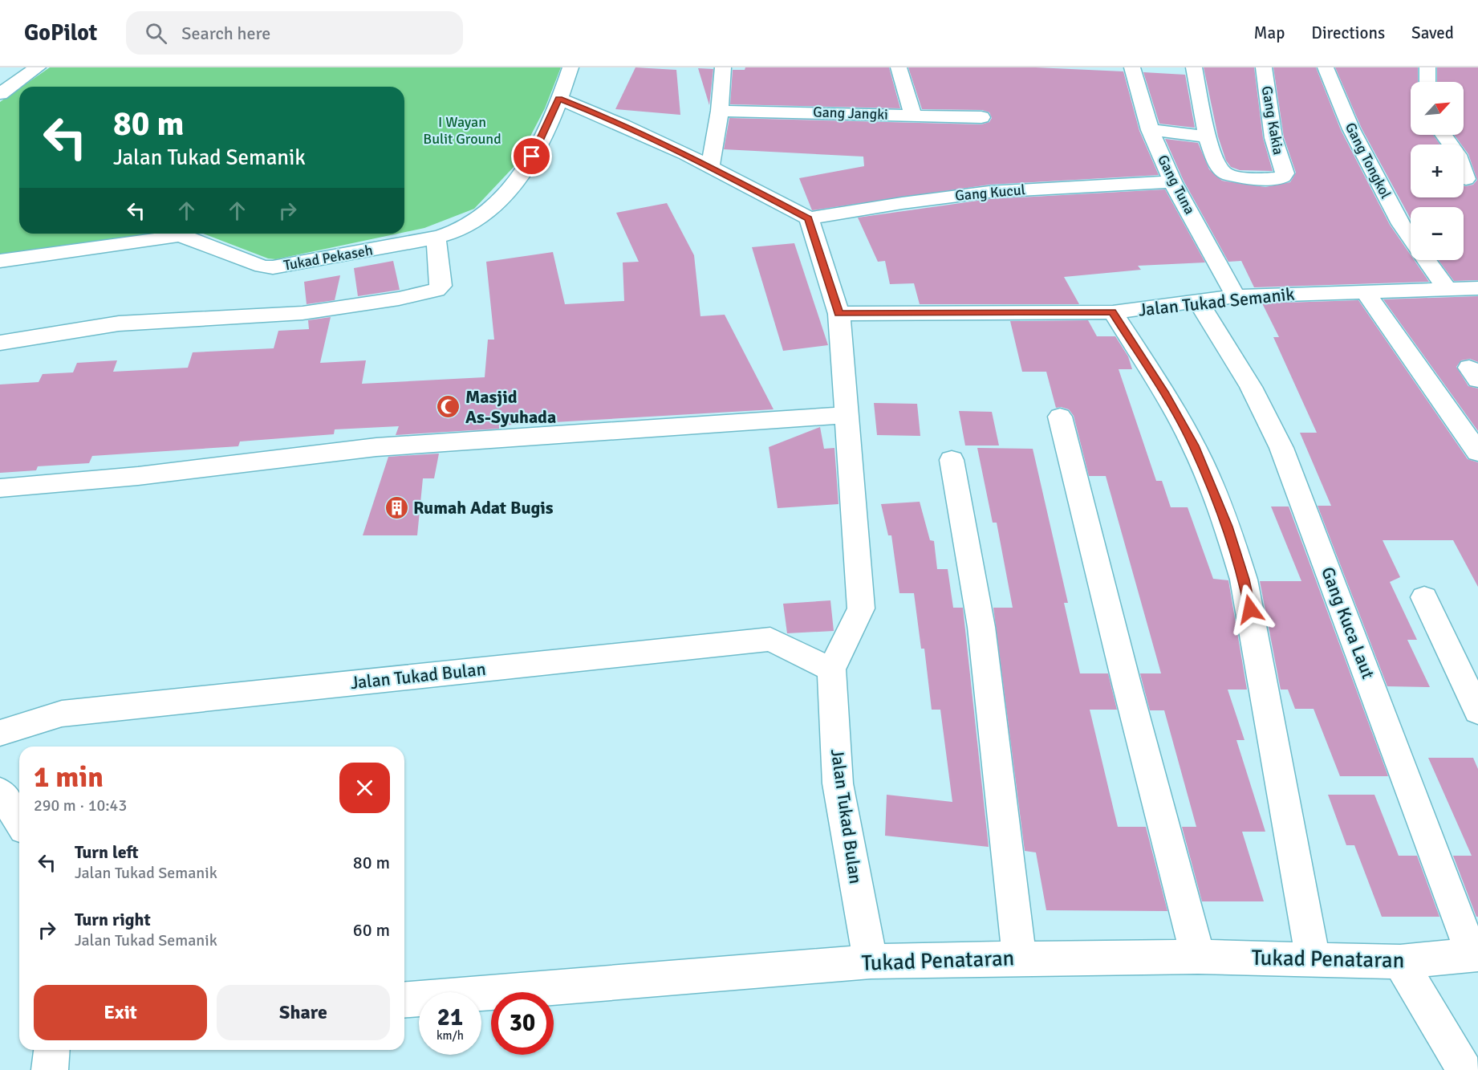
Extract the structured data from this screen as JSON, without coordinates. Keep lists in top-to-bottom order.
{
  "streets": {
    "street": [
      "Gang Jangki",
      "Gang Kakia",
      "Gang Tongkol",
      "Gang Tuna",
      "Gang Kucul",
      "Tukad Pekaseh",
      "Jalan Tukad Semanik",
      "Gang Kuca Laut",
      "Jalan Tukad Bulan",
      "Tukad Penataran"
    ]
  },
  "crossings": [
    ["Gang Tongkol", "Jalan Tukad Semanik"],
    ["Gang Tuna", "Gang Kucul"],
    ["Gang Tuna", "Jalan Tukad Semanik"],
    ["Jalan Tukad Semanik", "Gang Kuca Laut"],
    ["Gang Kuca Laut", "Tukad Penataran"],
    ["Jalan Tukad Bulan", "Tukad Penataran"]
  ],
  "parks": ["I Wayan Bulit Ground"],
  "places": {
    "mosque": ["Masjid As-Syuhada"],
    "building": ["Rumah Adat Bugis"]
  },
  "north": "top right",
  "page": {
    "header": "GoPilot",
    "search": "Search here",
    "nav": ["Map", "Directions", "Saved"],
    "map_buttons": ["+", "−"],
    "turn": ["80 m", "Jalan Tukad Semanik"],
    "heading": ["1 min", "290 m · 10:43"],
    "list": [
      {
        "name": "Turn left",
        "note": "Jalan Tukad Semanik",
        "value": "80 m"
      },
      {
        "name": "Turn right",
        "note": "Jalan Tukad Semanik",
        "value": "60 m"
      }
    ],
    "buttons": ["Exit", "Share"],
    "speed": "21 km/h",
    "limit": "30"
  }
}
